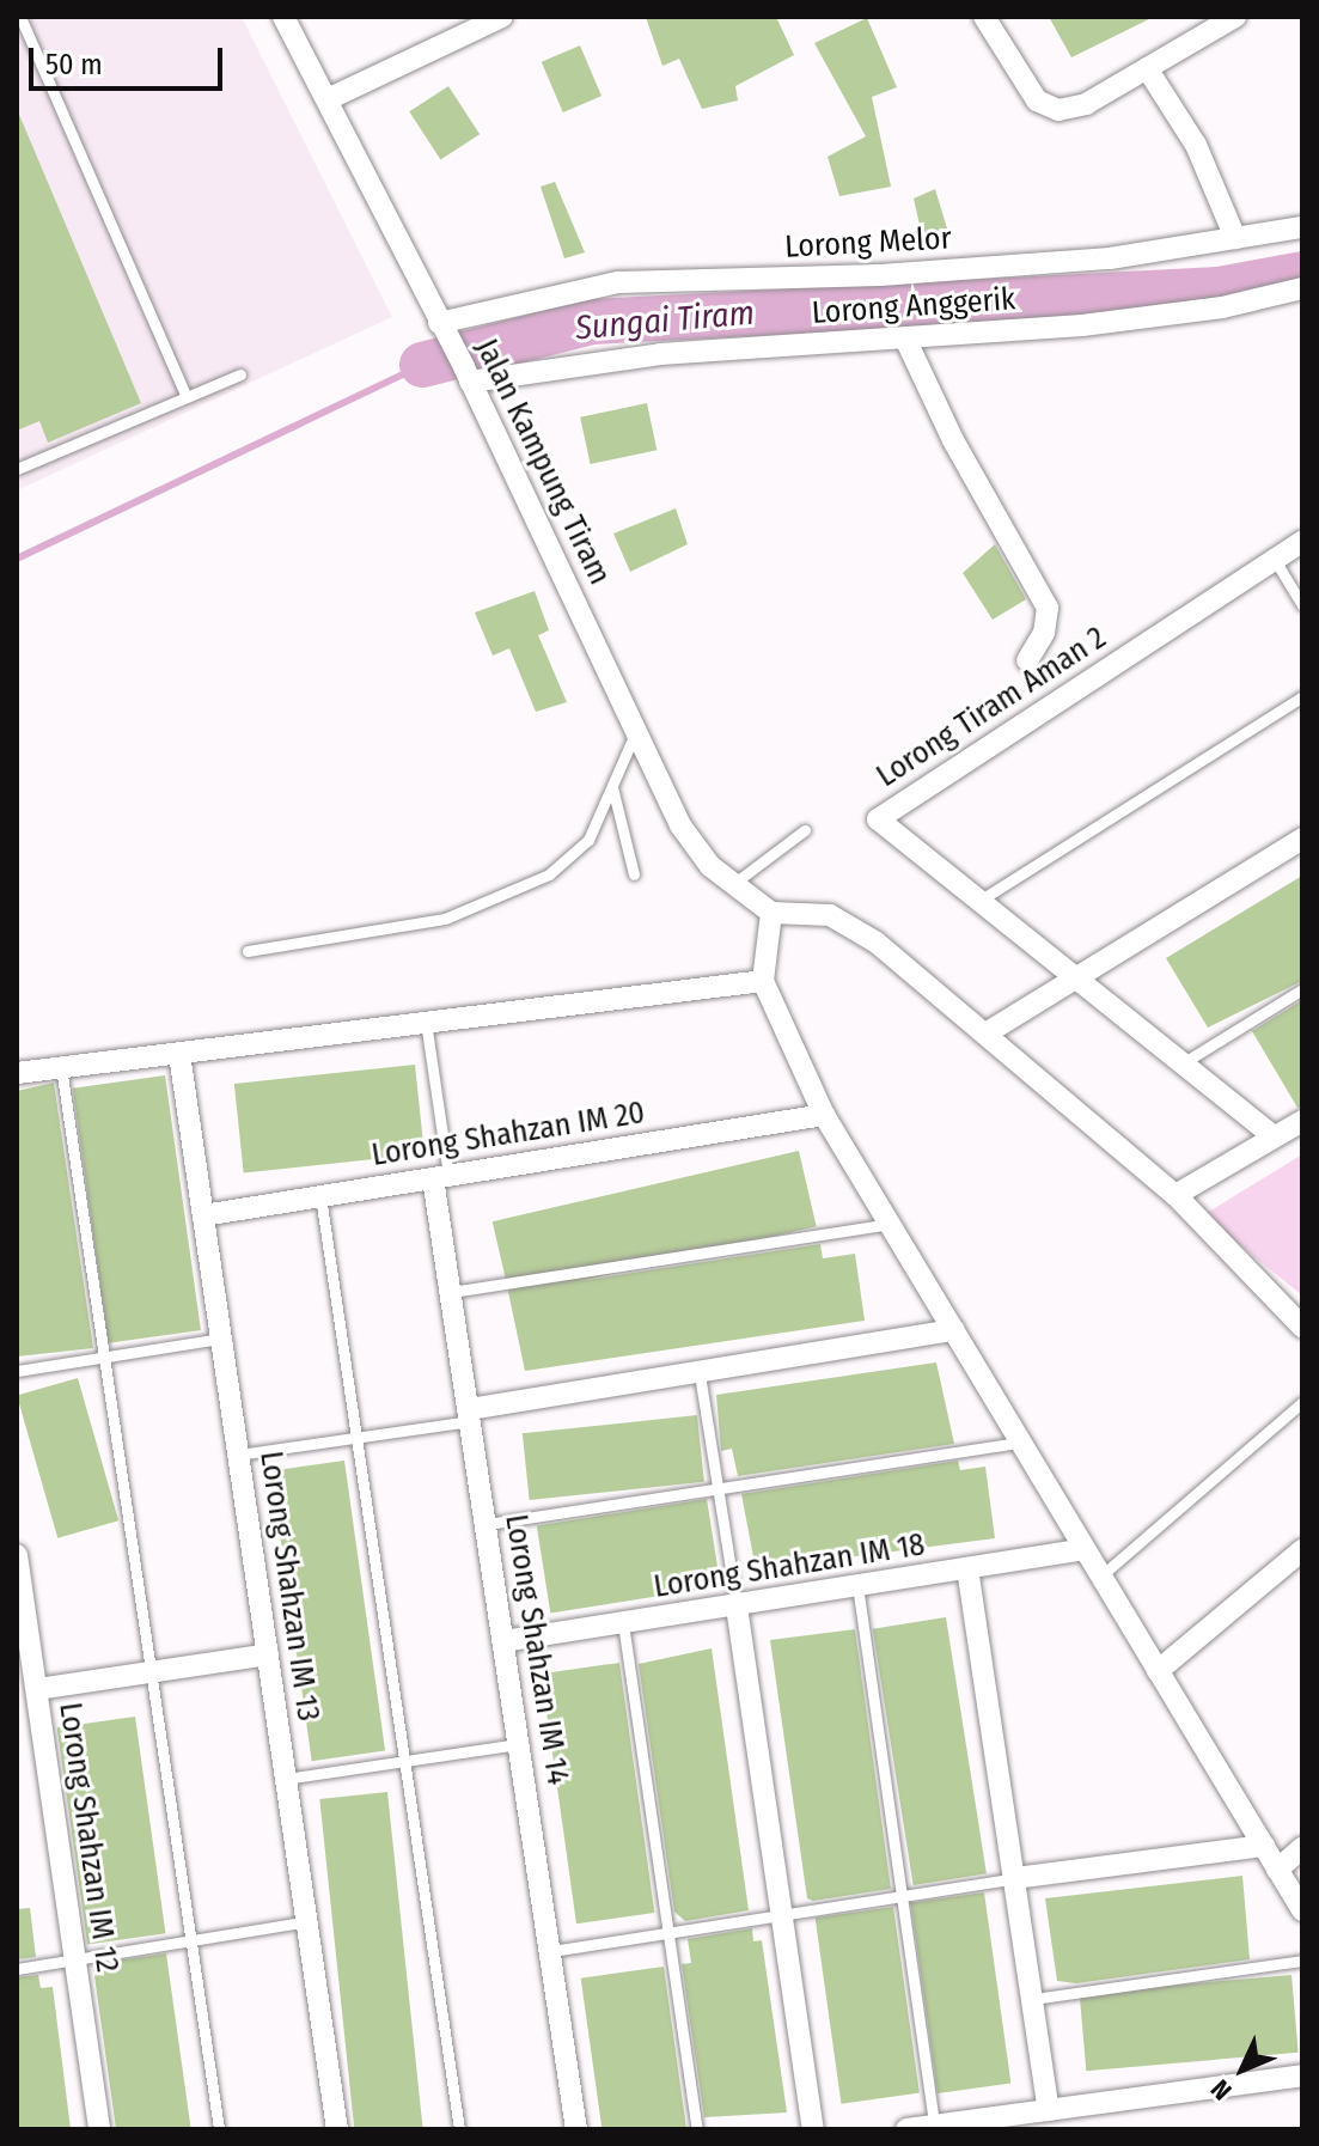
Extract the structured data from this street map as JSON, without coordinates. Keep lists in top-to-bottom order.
{
  "streets": {
    "street": [
      "Lorong Melor",
      "Lorong Anggerik",
      "Jalan Kampung Tiram",
      "Lorong Tiram Aman 2",
      "Lorong Shahzan IM 20",
      "Lorong Shahzan IM 18",
      "Lorong Shahzan IM 13",
      "Lorong Shahzan IM 14",
      "Lorong Shahzan IM 12"
    ]
  },
  "crossings": [
    ["Lorong Melor", "Jalan Kampung Tiram"],
    ["Lorong Anggerik", "Jalan Kampung Tiram"],
    ["Lorong Shahzan IM 20", "Lorong Shahzan IM 13"],
    ["Lorong Shahzan IM 20", "Lorong Shahzan IM 14"],
    ["Lorong Shahzan IM 18", "Lorong Shahzan IM 14"]
  ],
  "water": ["Sungai Tiram"],
  "scale_bar": "50 m",
  "north": "bottom left"
}
